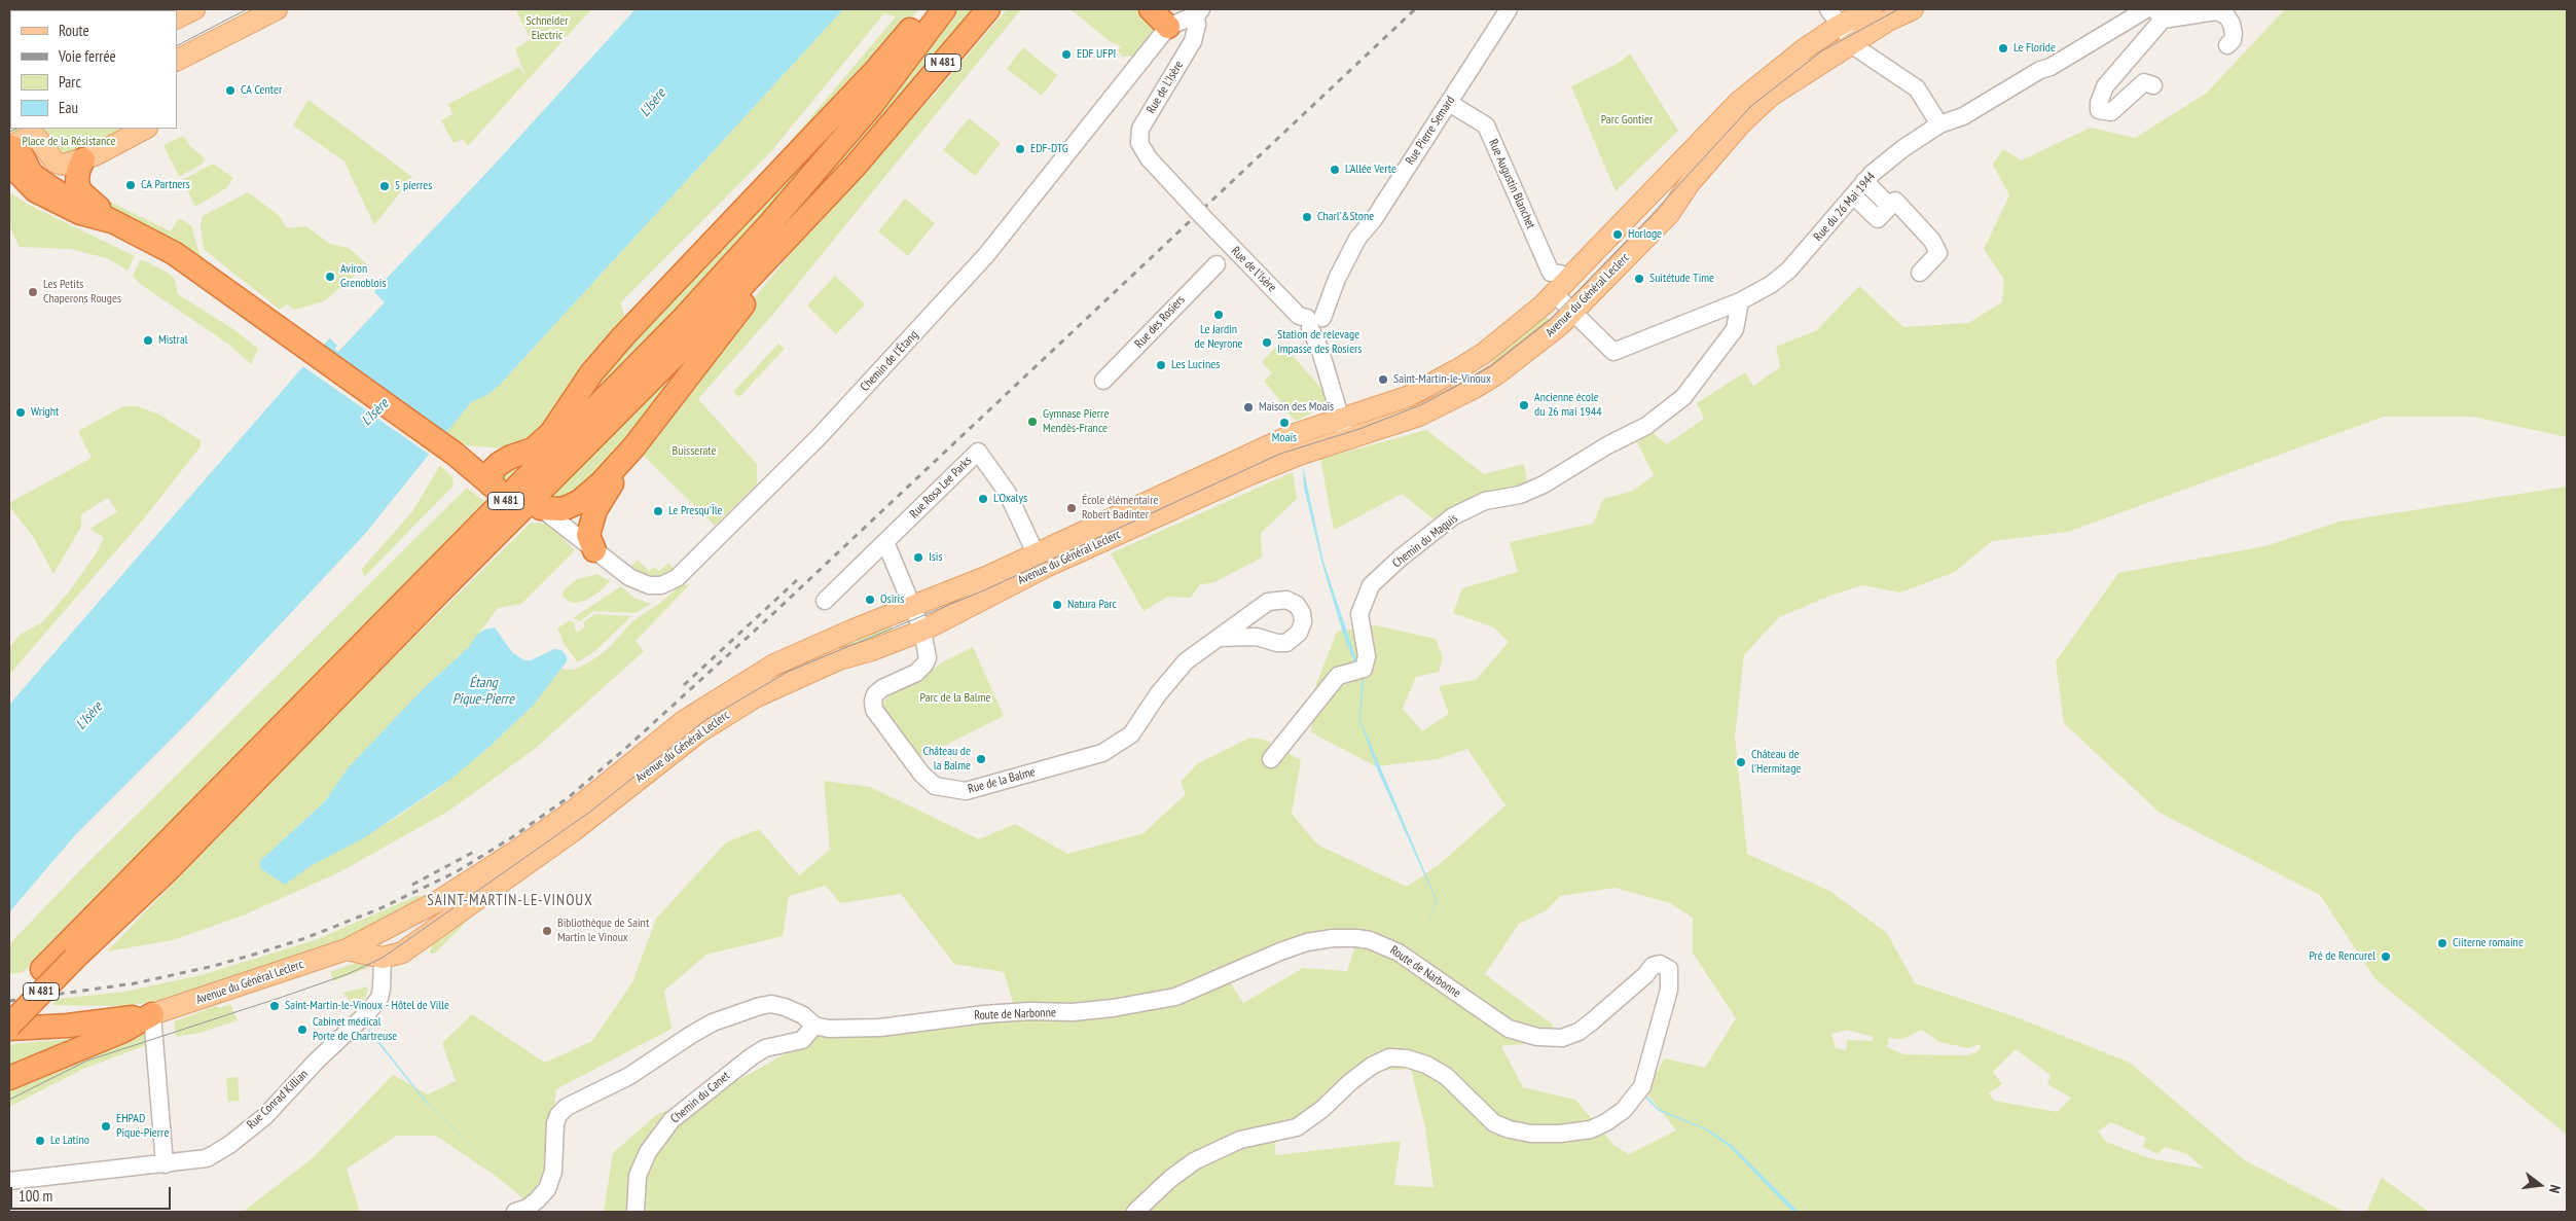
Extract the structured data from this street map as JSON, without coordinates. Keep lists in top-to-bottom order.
{
  "streets": {
    "highway": ["N 481"],
    "main road": ["Avenue du Général Leclerc"],
    "street": [
      "Rue de L'Isère",
      "Rue Pierre Semard",
      "Rue Augustin Blanchet",
      "Rue du 26 Mai 1944",
      "Rue de l'Isère",
      "Rue des Rosiers",
      "Chemin de l'Étang",
      "Rue Rosa Lee Parks",
      "Chemin du Maquis",
      "Rue de la Balme",
      "Route de Narbonne",
      "Chemin du Canet",
      "Rue Conrad Killian"
    ]
  },
  "crossings": [
    ["Rue de L'Isère", "Rue de l'Isère"],
    ["Rue de L'Isère", "Chemin de l'Étang"],
    ["Rue Pierre Semard", "Rue Augustin Blanchet"],
    ["Rue Pierre Semard", "Rue de l'Isère"],
    ["Rue du 26 Mai 1944", "Avenue du Général Leclerc"],
    ["Rue du 26 Mai 1944", "Chemin du Maquis"],
    ["Avenue du Général Leclerc", "Rue Rosa Lee Parks"],
    ["Avenue du Général Leclerc", "Rue de la Balme"],
    ["Avenue du Général Leclerc", "Rue Conrad Killian"],
    ["Route de Narbonne", "Chemin du Canet"]
  ],
  "districts": ["SAINT-MARTIN-LE-VINOUX"],
  "water": ["L'Isère", "Étang Pique-Pierre"],
  "parks": [
    "Schneider Electric",
    "Parc Gontier",
    "Place de la Résistance",
    "Buisserate",
    "Parc de la Balme"
  ],
  "places": [
    "Le Floride",
    "EDF UFPI",
    "CA Center",
    "EDF-DTG",
    "L'Allée Verte",
    "CA Partners",
    "5 pierres",
    "Charl’&Stone",
    "Horloge",
    "Aviron Grenoblois",
    "Suitétude Time",
    "Les Petits Chaperons Rouges",
    "Le Jardin de Neyrone",
    "Mistral",
    "Station de relevage Impasse des Rosiers",
    "Les Lucines",
    "Saint-Martin-le-Vinoux",
    "Ancienne école du 26 mai 1944",
    "Maison des Moaïs",
    "Wright",
    "Gymnase Pierre Mendès-France",
    "Moaïs",
    "L'Oxalys",
    "École élémentaire Robert Badinter",
    "Le Presqu'Île",
    "Isis",
    "Osiris",
    "Natura Parc",
    "Château de la Balme",
    "Château de l'Hermitage",
    "Bibliothèque de Saint Martin le Vinoux",
    "Ciiterne romaine",
    "Pré de Rencurel",
    "Saint-Martin-le-Vinoux - Hôtel de Ville",
    "Cabinet médical Porte de Chartreuse",
    "EHPAD Pique-Pierre",
    "Le Latino"
  ],
  "legend": [
    "Route",
    "Voie ferrée",
    "Parc",
    "Eau"
  ],
  "scale_bar": "100 m",
  "north": "right"
}
